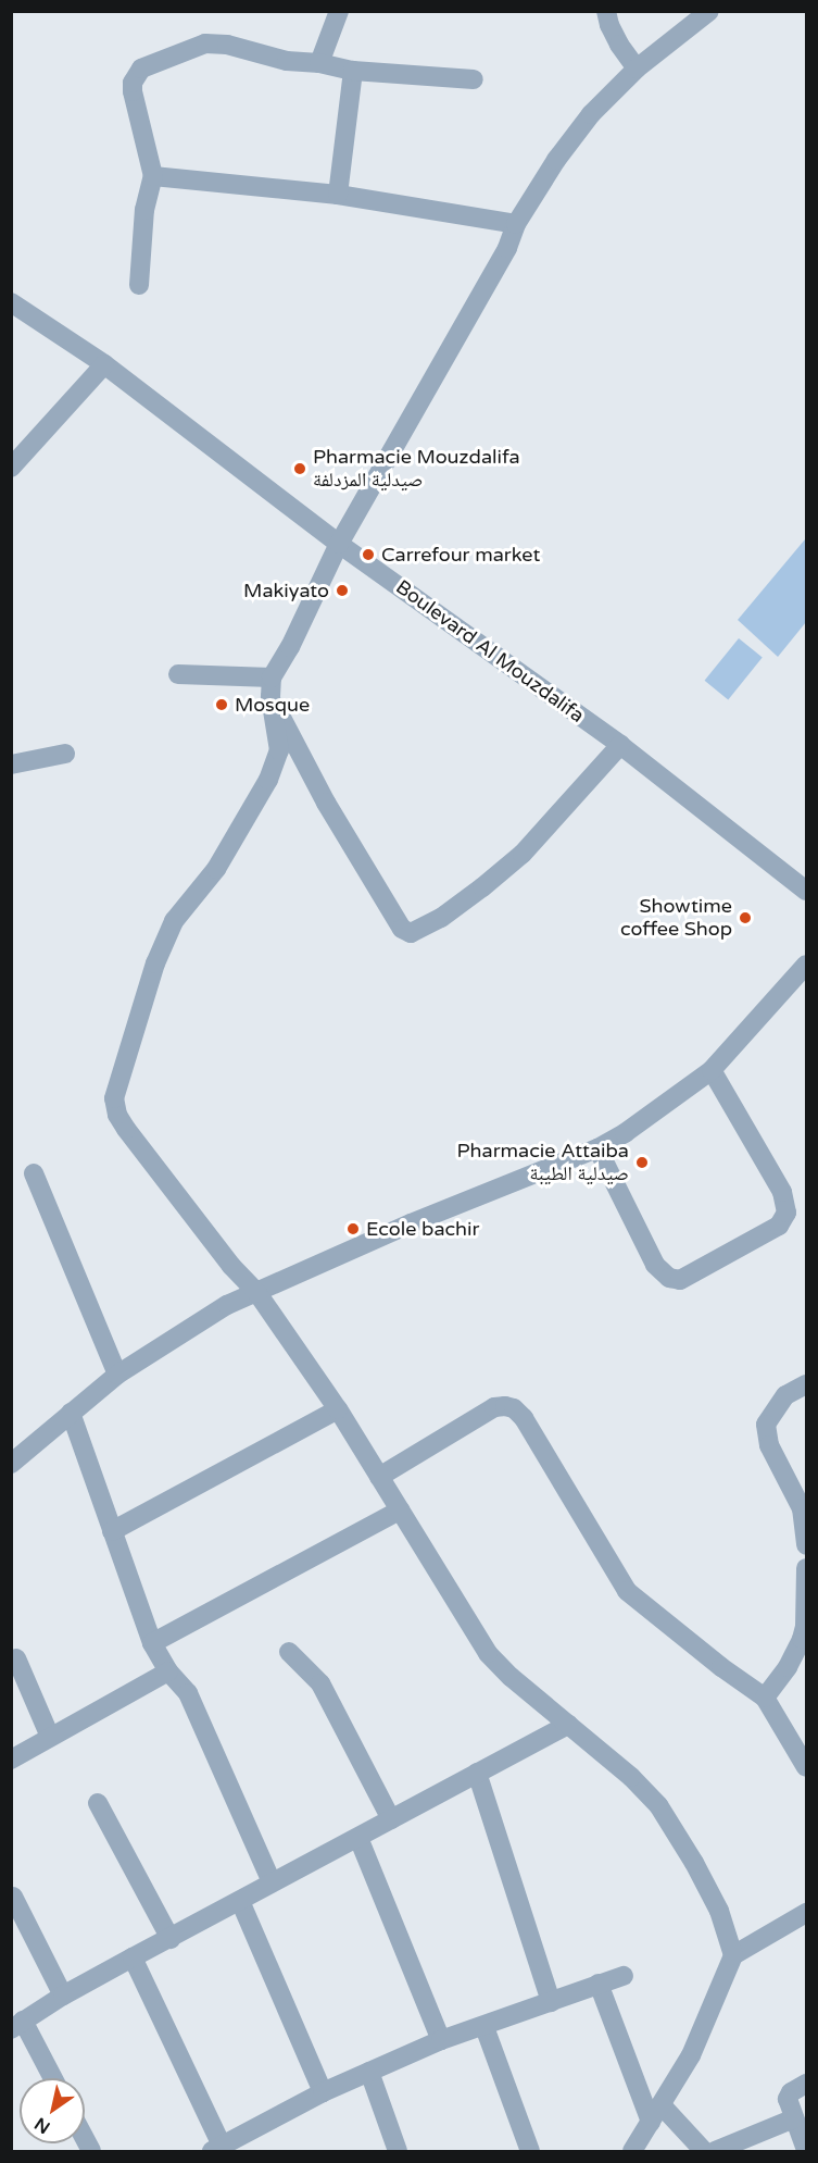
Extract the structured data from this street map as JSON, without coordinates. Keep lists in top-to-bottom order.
{
  "streets": {
    "street": ["Boulevard Al Mouzdalifa"]
  },
  "places": [
    "Pharmacie Mouzdalifa صيدلية المزدلفة",
    "Carrefour market",
    "Makiyato",
    "Mosque",
    "Showtime coffee Shop",
    "Pharmacie Attaiba صيدلية الطيبة",
    "Ecole bachir"
  ],
  "north": "bottom left"
}
